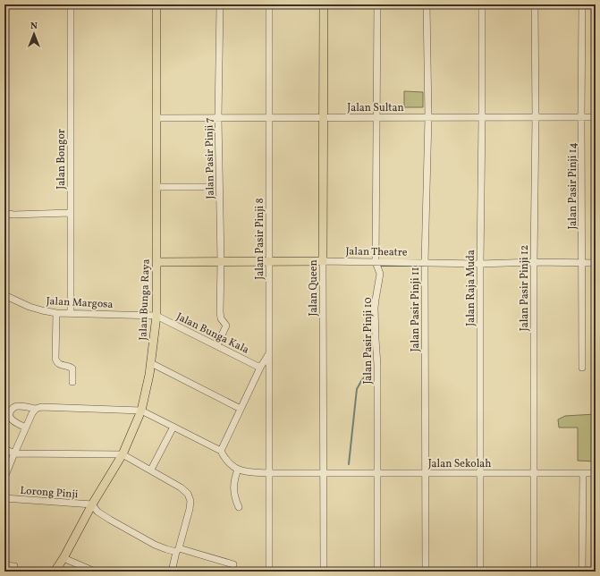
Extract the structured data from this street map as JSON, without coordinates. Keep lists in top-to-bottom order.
{
  "streets": {
    "main road": ["Jalan Theatre", "Jalan Queen", "Jalan Bunga Raya"],
    "street": [
      "Jalan Sultan",
      "Jalan Pasir Pinji 7",
      "Jalan Bongor",
      "Jalan Pasir Pinji 14",
      "Jalan Pasir Pinji 8",
      "Jalan Raja Muda",
      "Jalan Pasir Pinji 12",
      "Jalan Margosa",
      "Jalan Pasir Pinji 11",
      "Jalan Bunga Kala",
      "Jalan Pasir Pinji 10",
      "Jalan Sekolah",
      "Lorong Pinji"
    ]
  },
  "crossings": [
    ["Jalan Sultan", "Jalan Pasir Pinji 7"],
    ["Jalan Sultan", "Jalan Pasir Pinji 14"],
    ["Jalan Sultan", "Jalan Pasir Pinji 8"],
    ["Jalan Sultan", "Jalan Queen"],
    ["Jalan Sultan", "Jalan Raja Muda"],
    ["Jalan Sultan", "Jalan Pasir Pinji 12"],
    ["Jalan Sultan", "Jalan Bunga Raya"],
    ["Jalan Sultan", "Jalan Pasir Pinji 11"],
    ["Jalan Sultan", "Jalan Pasir Pinji 10"],
    ["Jalan Pasir Pinji 7", "Jalan Theatre"],
    ["Jalan Pasir Pinji 7", "Jalan Bunga Kala"],
    ["Jalan Bongor", "Jalan Margosa"],
    ["Jalan Pasir Pinji 14", "Jalan Theatre"],
    ["Jalan Pasir Pinji 8", "Jalan Theatre"],
    ["Jalan Pasir Pinji 8", "Jalan Sekolah"],
    ["Jalan Theatre", "Jalan Queen"],
    ["Jalan Theatre", "Jalan Raja Muda"],
    ["Jalan Theatre", "Jalan Pasir Pinji 12"],
    ["Jalan Theatre", "Jalan Bunga Raya"],
    ["Jalan Theatre", "Jalan Pasir Pinji 11"],
    ["Jalan Theatre", "Jalan Pasir Pinji 10"],
    ["Jalan Queen", "Jalan Sekolah"],
    ["Jalan Raja Muda", "Jalan Sekolah"],
    ["Jalan Pasir Pinji 12", "Jalan Sekolah"],
    ["Jalan Bunga Raya", "Jalan Margosa"],
    ["Jalan Bunga Raya", "Jalan Bunga Kala"],
    ["Jalan Bunga Raya", "Lorong Pinji"],
    ["Jalan Margosa", "Jalan Bunga Kala"],
    ["Jalan Pasir Pinji 11", "Jalan Sekolah"],
    ["Jalan Pasir Pinji 10", "Jalan Sekolah"]
  ],
  "north": "top"
}
